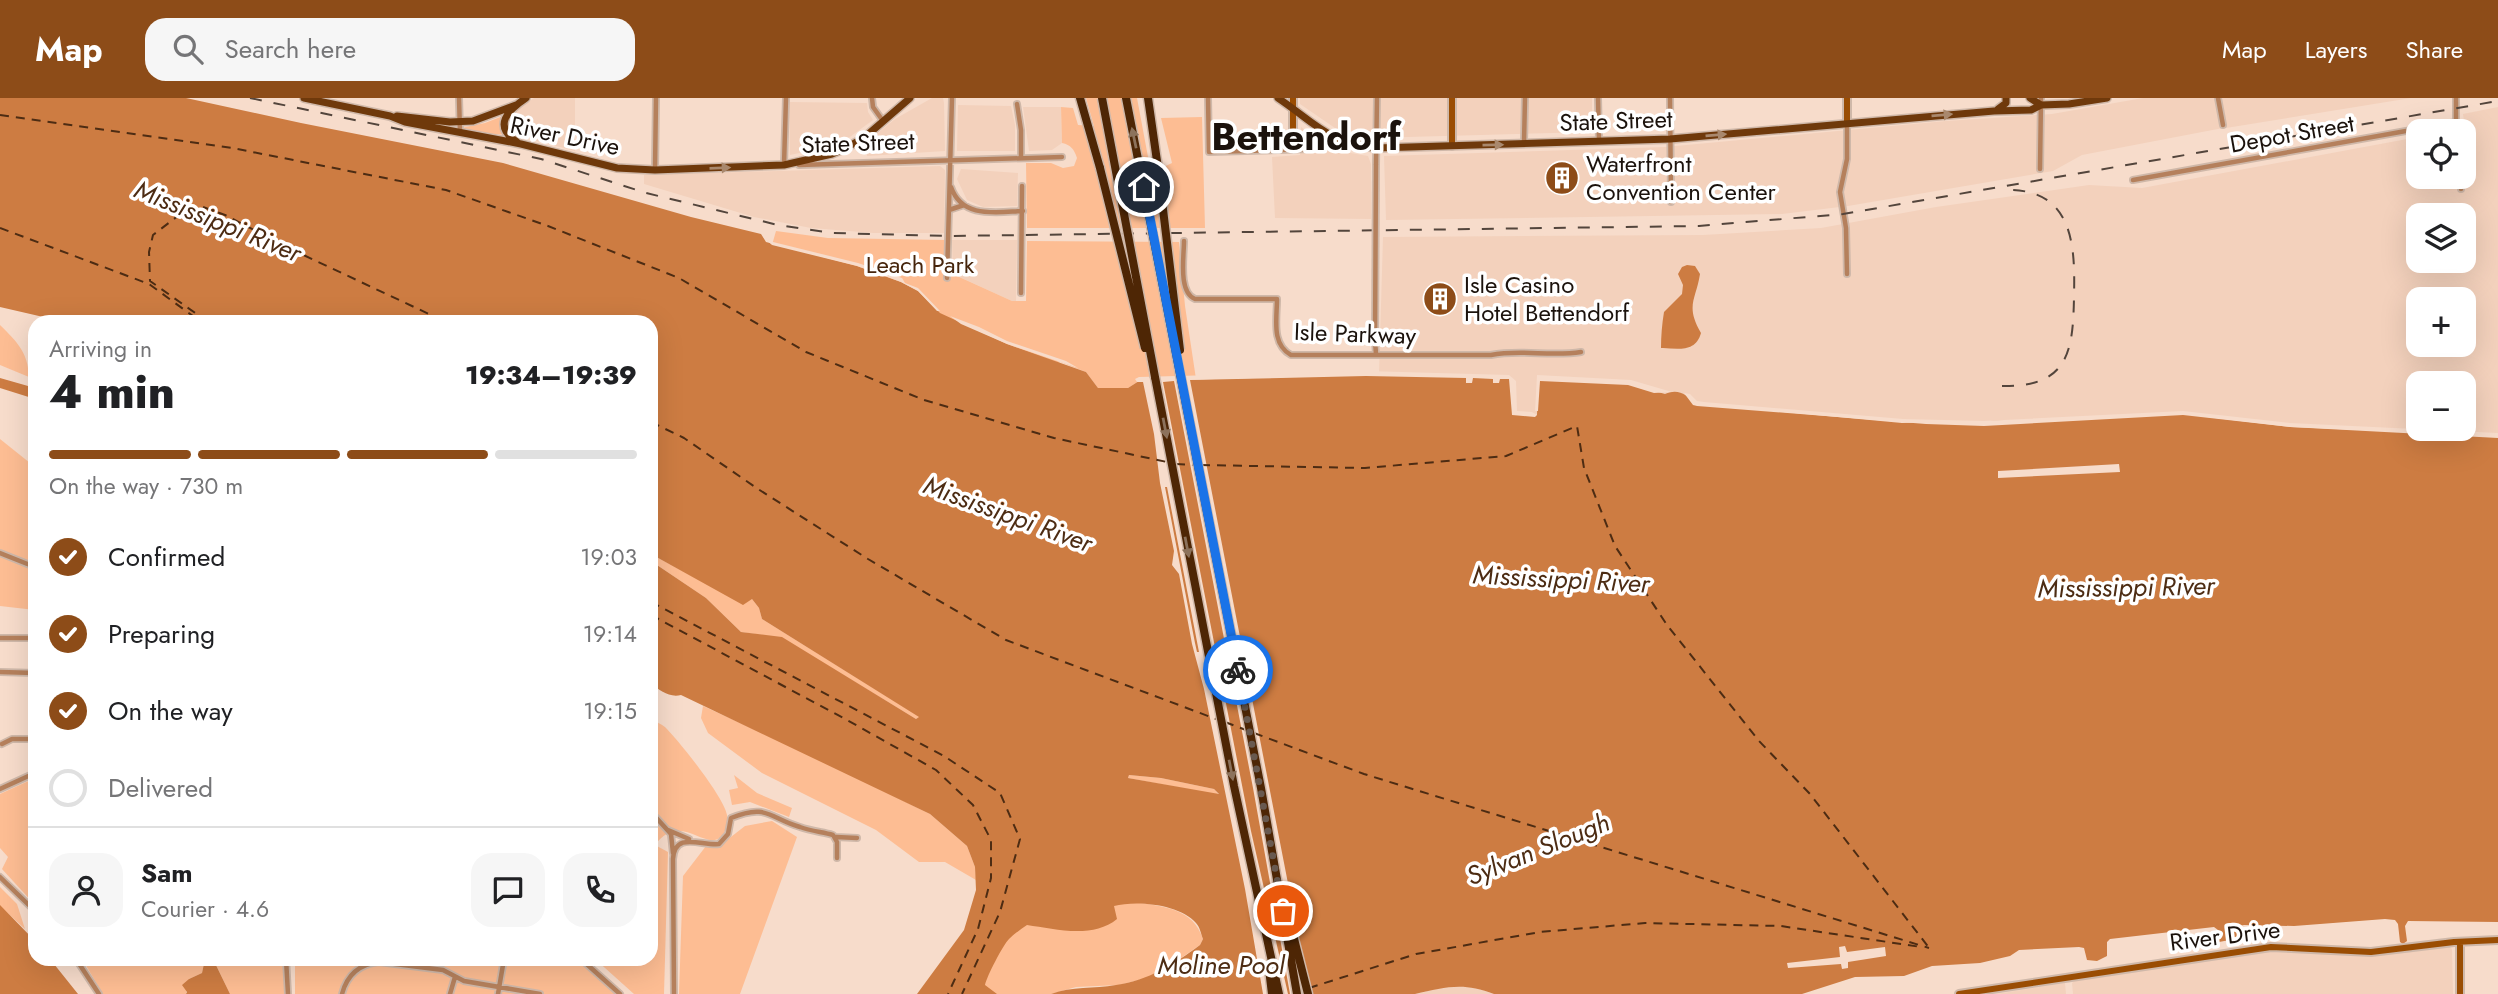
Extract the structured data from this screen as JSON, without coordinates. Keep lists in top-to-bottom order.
{
  "streets": {
    "main road": ["State Street", "River Drive"],
    "street": ["Depot Street", "Isle Parkway"]
  },
  "crossings": [
    ["State Street", "River Drive"]
  ],
  "one_way": ["State Street"],
  "districts": ["Bettendorf"],
  "water": ["Mississippi River", "Sylvan Slough", "Moline Pool"],
  "parks": ["Leach Park"],
  "places": {
    "building": ["Waterfront Convention Center", "Isle Casino Hotel Bettendorf"]
  },
  "page": {
    "header": "Map",
    "search": "Search here",
    "nav": ["Map", "Layers", "Share"],
    "map_buttons": ["+", "−"],
    "heading": ["4 min", "Arriving in", "19:34–19:39"],
    "panel": ["Sam", "Courier · 4.6"],
    "bar": "On the way · 730 m",
    "list": [
      ["Confirmed", "19:03"],
      ["Preparing", "19:14"],
      ["On the way", "19:15"],
      "Delivered"
    ]
  }
}
